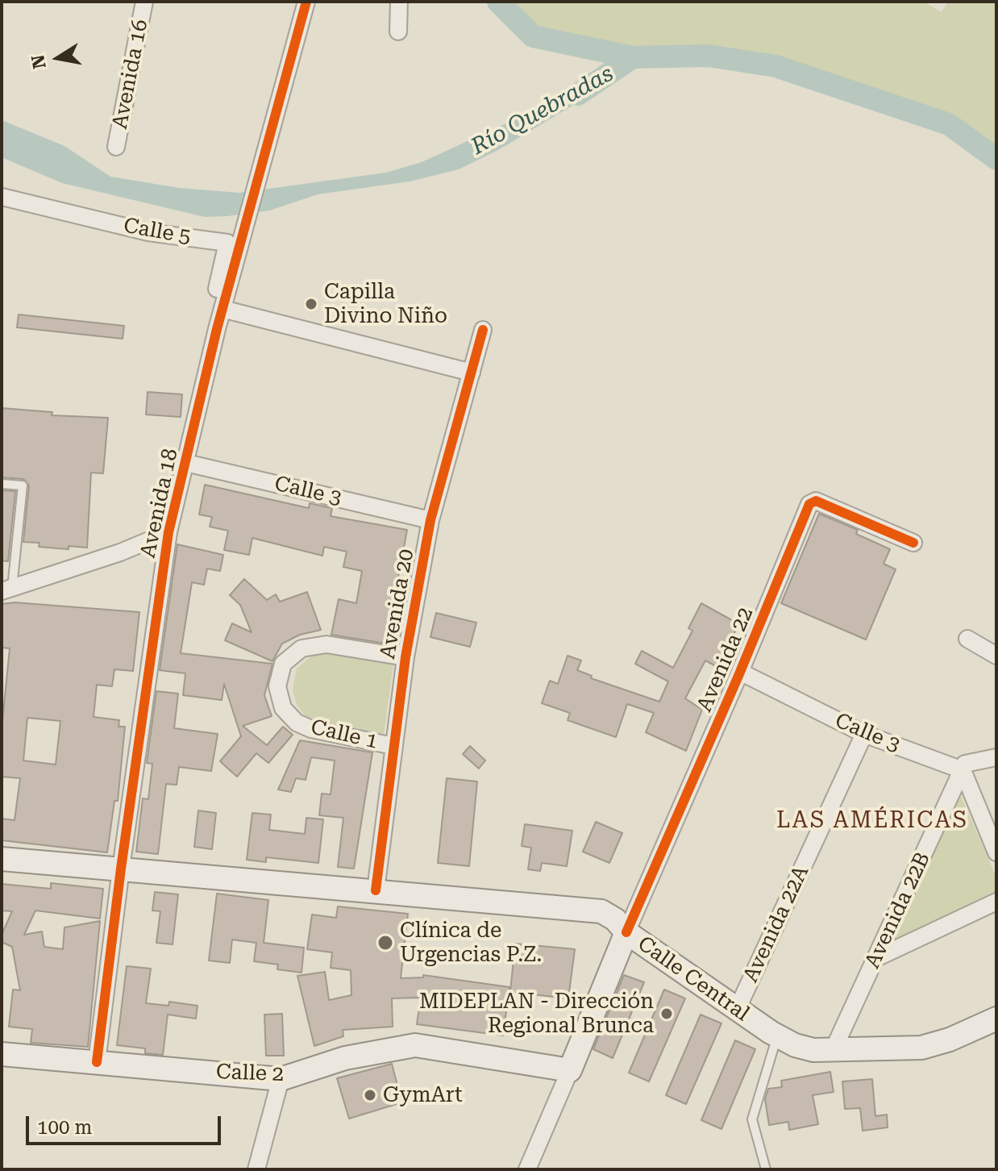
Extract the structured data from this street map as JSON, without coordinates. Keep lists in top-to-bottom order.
{
  "streets": {
    "main road": ["Avenida 22", "Calle Central", "Calle 2"],
    "street": [
      "Avenida 16",
      "Calle 5",
      "Calle 3",
      "Avenida 18",
      "Avenida 20",
      "Calle 1",
      "Avenida 22B",
      "Avenida 22A"
    ]
  },
  "crossings": [
    ["Calle 5", "Avenida 18"],
    ["Calle 3", "Avenida 18"],
    ["Calle 3", "Avenida 20"],
    ["Calle 3", "Avenida 22"],
    ["Calle 3", "Avenida 22B"],
    ["Calle 3", "Avenida 22A"],
    ["Avenida 18", "Calle Central"],
    ["Avenida 18", "Calle 2"],
    ["Avenida 20", "Calle 1"],
    ["Avenida 20", "Calle Central"],
    ["Avenida 22", "Calle Central"],
    ["Avenida 22", "Calle 2"],
    ["Avenida 22B", "Calle Central"],
    ["Avenida 22A", "Calle Central"]
  ],
  "districts": ["LAS AMÉRICAS"],
  "water": ["Río Quebradas"],
  "places": [
    "Capilla Divino Niño",
    "Clínica de Urgencias P.Z.",
    "MIDEPLAN - Dirección Regional Brunca",
    "GymArt"
  ],
  "scale_bar": "100 m",
  "north": "left"
}
